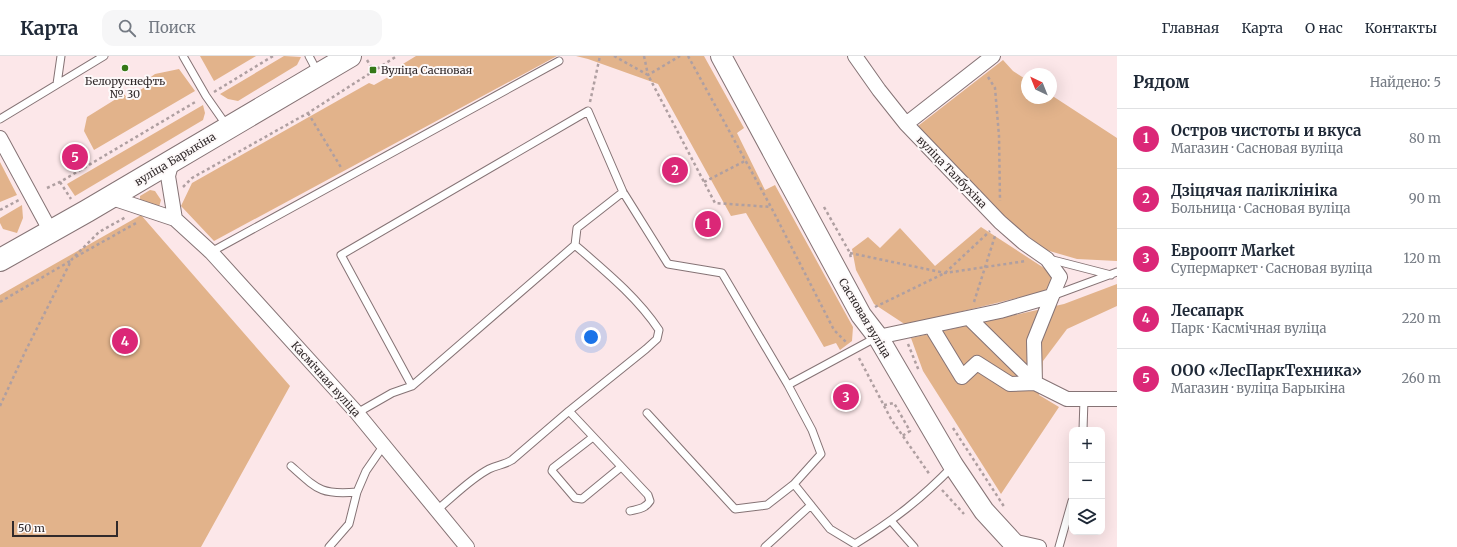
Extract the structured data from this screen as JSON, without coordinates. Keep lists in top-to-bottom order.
{
  "streets": {
    "main road": ["вуліца Барыкіна", "Сасновая вуліца"],
    "street": ["вуліца Талбухіна", "Касмічная вуліца"]
  },
  "crossings": [
    ["вуліца Барыкіна", "Касмічная вуліца"]
  ],
  "places": {
    "other": ["Белоруснефть № 30"],
    "transit": ["Вуліца Сасновая"]
  },
  "scale_bar": "50 m",
  "north": "top left",
  "page": {
    "header": "Карта",
    "search": "Поиск",
    "nav": [
      "Главная",
      "Карта",
      "О нас",
      "Контакты"
    ],
    "heading": ["Рядом", "Найдено: 5"],
    "list": [
      {
        "mark": "1",
        "name": "Остров чистоты и вкуса",
        "note": "Магазин · Сасновая вуліца",
        "value": "80 m"
      },
      {
        "mark": "2",
        "name": "Дзіцячая паліклініка",
        "note": "Больница · Сасновая вуліца",
        "value": "90 m"
      },
      {
        "mark": "3",
        "name": "Евроопт Market",
        "note": "Супермаркет · Сасновая вуліца",
        "value": "120 m"
      },
      {
        "mark": "4",
        "name": "Лесапарк",
        "note": "Парк · Касмічная вуліца",
        "value": "220 m"
      },
      {
        "mark": "5",
        "name": "ООО «ЛесПаркТехника»",
        "note": "Магазин · вуліца Барыкіна",
        "value": "260 m"
      }
    ],
    "pins": [
      "5",
      "2",
      "1",
      "4",
      "3"
    ],
    "map_buttons": ["+", "−"],
    "scale": "50 m"
  }
}
